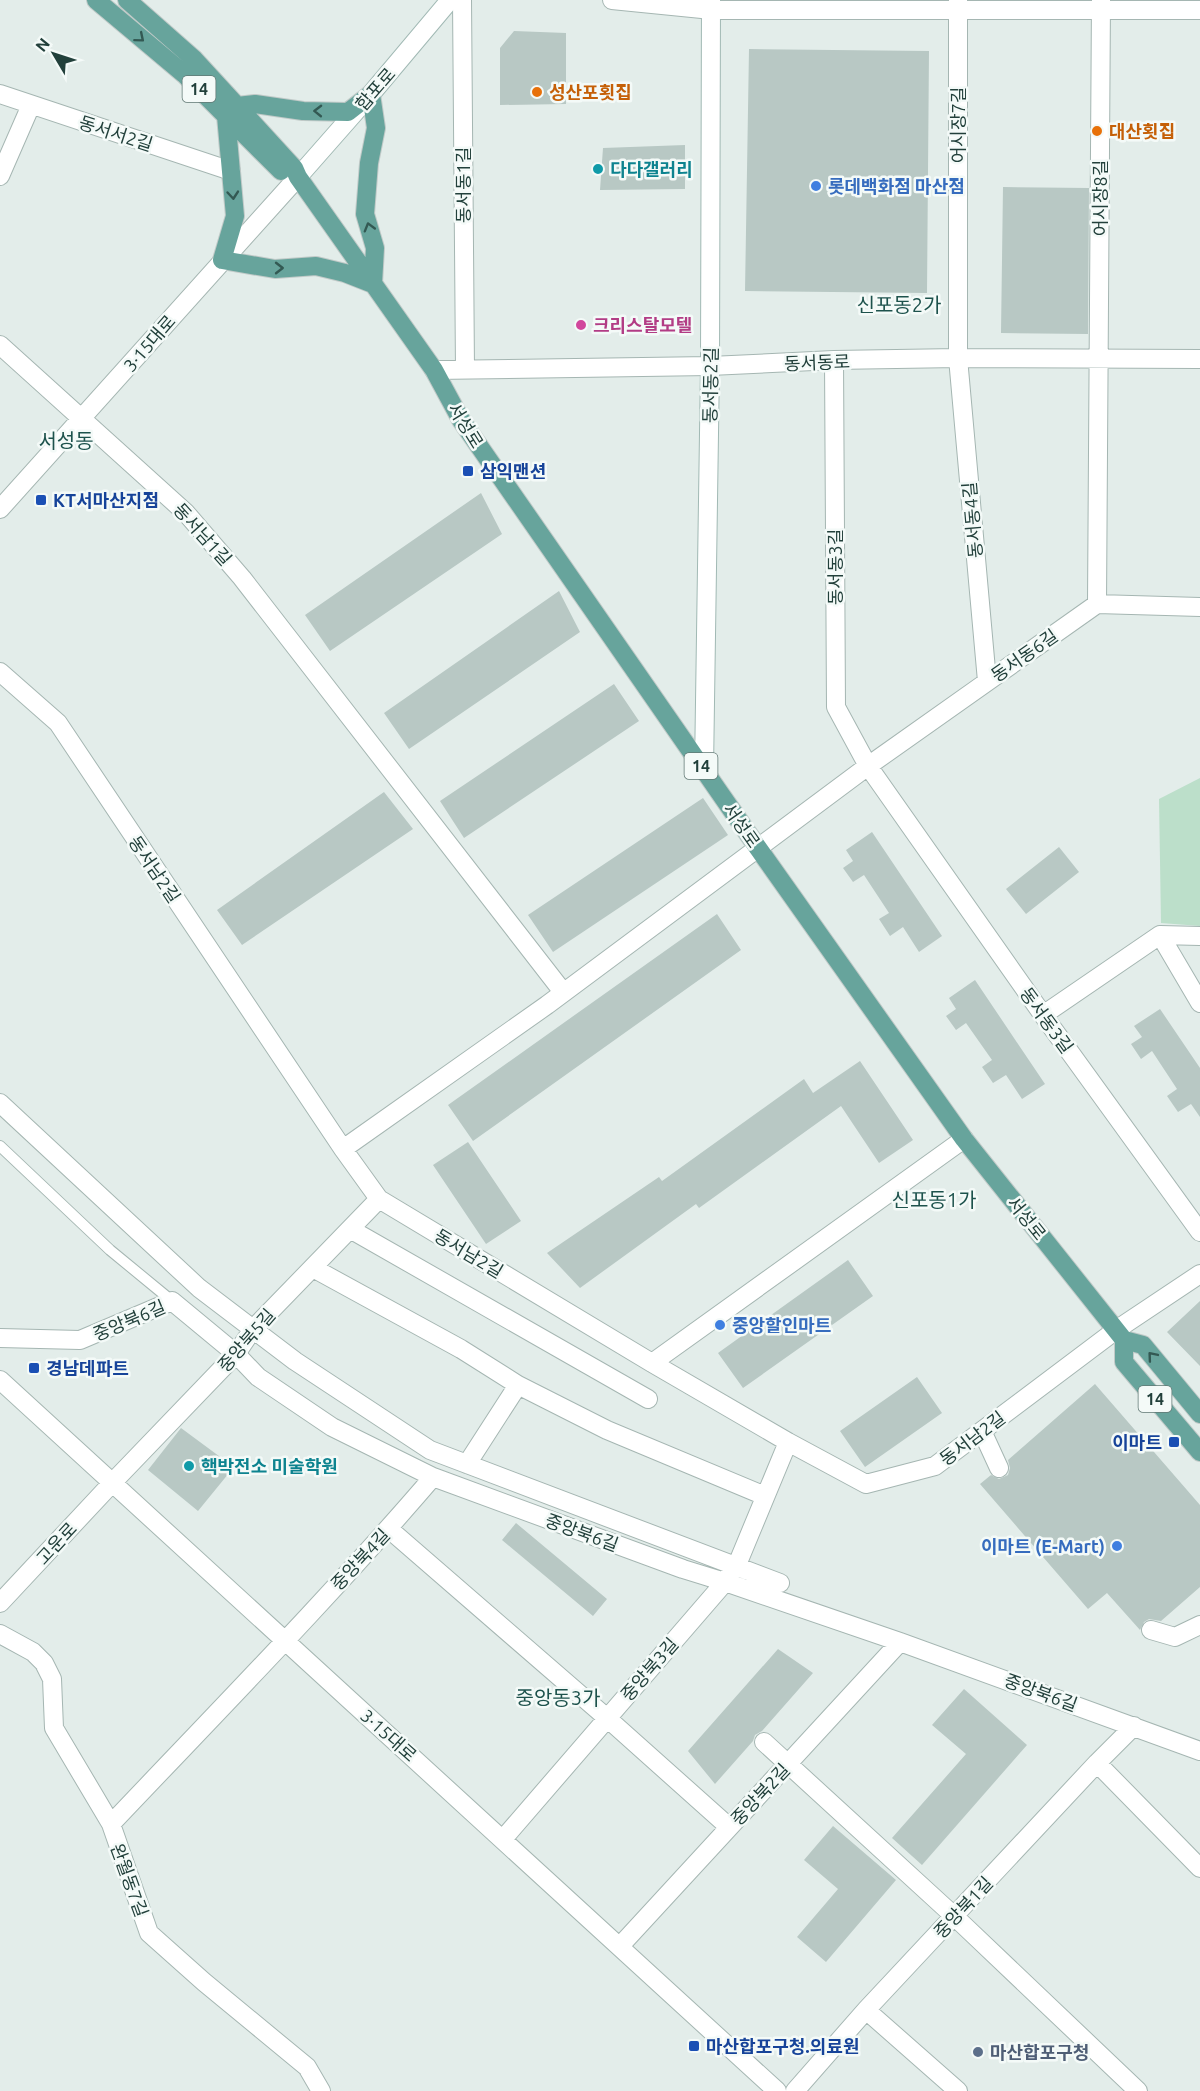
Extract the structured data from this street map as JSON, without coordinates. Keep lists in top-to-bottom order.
{
  "streets": {
    "main road": ["14", "서성로"],
    "street": [
      "합포로",
      "어시장7길",
      "동서서2길",
      "동서동1길",
      "어시장8길",
      "3·15대로",
      "동서동로",
      "동서동2길",
      "동서동4길",
      "동서남1길",
      "동서동3길",
      "동서동6길",
      "동서남2길",
      "중앙북6길",
      "중앙북5길",
      "고운로",
      "중앙북4길",
      "중앙북3길",
      "중앙북2길",
      "완월동7길",
      "중앙북1길"
    ]
  },
  "crossings": [
    ["14", "합포로"],
    ["14", "3·15대로"],
    ["14", "서성로"],
    ["합포로", "3·15대로"],
    ["합포로", "서성로"],
    ["어시장7길", "동서동로"],
    ["어시장7길", "동서동4길"],
    ["동서동1길", "동서동로"],
    ["어시장8길", "동서동로"],
    ["어시장8길", "동서동6길"],
    ["3·15대로", "서성로"],
    ["3·15대로", "동서남1길"],
    ["3·15대로", "중앙북5길"],
    ["3·15대로", "고운로"],
    ["3·15대로", "중앙북4길"],
    ["3·15대로", "중앙북3길"],
    ["3·15대로", "중앙북2길"],
    ["동서동로", "동서동2길"],
    ["동서동로", "서성로"],
    ["동서동로", "동서동4길"],
    ["동서동로", "동서동3길"],
    ["동서동2길", "서성로"],
    ["서성로", "동서동6길"],
    ["서성로", "동서남2길"],
    ["동서동4길", "동서동6길"],
    ["동서남1길", "동서동6길"],
    ["동서동3길", "동서동6길"],
    ["동서동6길", "동서남2길"],
    ["동서남2길", "중앙북5길"],
    ["동서남2길", "중앙북3길"],
    ["중앙북6길", "중앙북5길"],
    ["중앙북6길", "중앙북4길"],
    ["중앙북6길", "중앙북3길"],
    ["중앙북6길", "중앙북2길"],
    ["중앙북6길", "중앙북1길"],
    ["중앙북5길", "고운로"],
    ["중앙북4길", "완월동7길"]
  ],
  "districts": [
    "신포동2가",
    "서성동",
    "신포동1가",
    "중앙동3가"
  ],
  "places": {
    "other": [
      "성산포횟집",
      "대산횟집",
      "다다갤러리",
      "롯데백화점 마산점",
      "크리스탈모텔",
      "중앙할인마트",
      "핵박전소 미술학원",
      "이마트 (E-Mart)",
      "마산합포구청"
    ],
    "transit": [
      "삼익맨션",
      "KT서마산지점",
      "경남데파트",
      "이마트",
      "마산합포구청.의료원"
    ]
  },
  "north": "top left"
}
